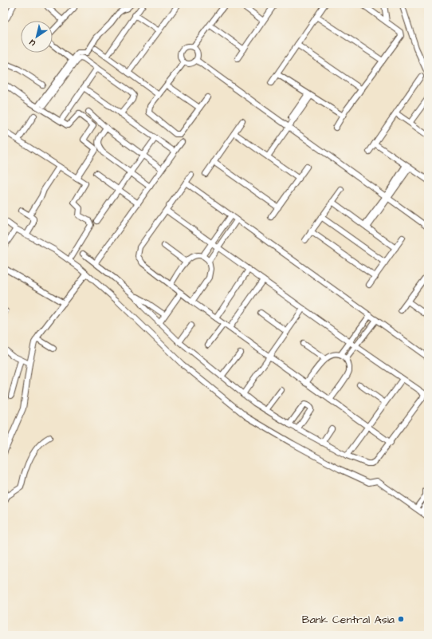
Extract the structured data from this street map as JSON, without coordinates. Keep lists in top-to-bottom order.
{
  "places": ["Bank Central Asia"],
  "north": "bottom left"
}
